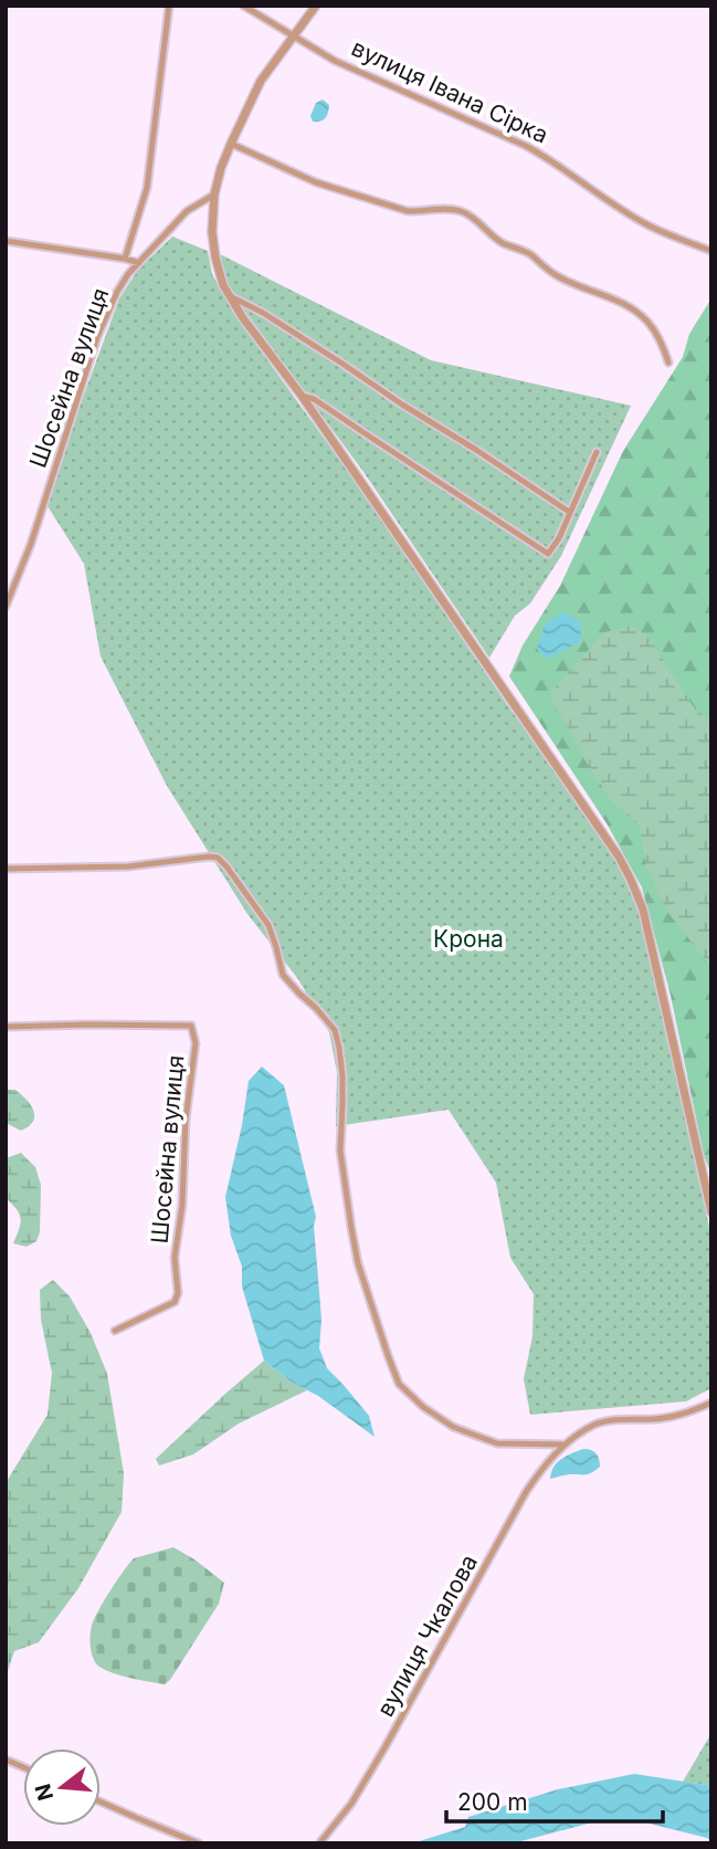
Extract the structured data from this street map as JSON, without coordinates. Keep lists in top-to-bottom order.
{
  "streets": {
    "street": ["вулиця Івана Сірка", "Шосейна вулиця", "вулиця Чкалова"]
  },
  "parks": ["Крона"],
  "scale_bar": "200 m",
  "north": "left"
}
